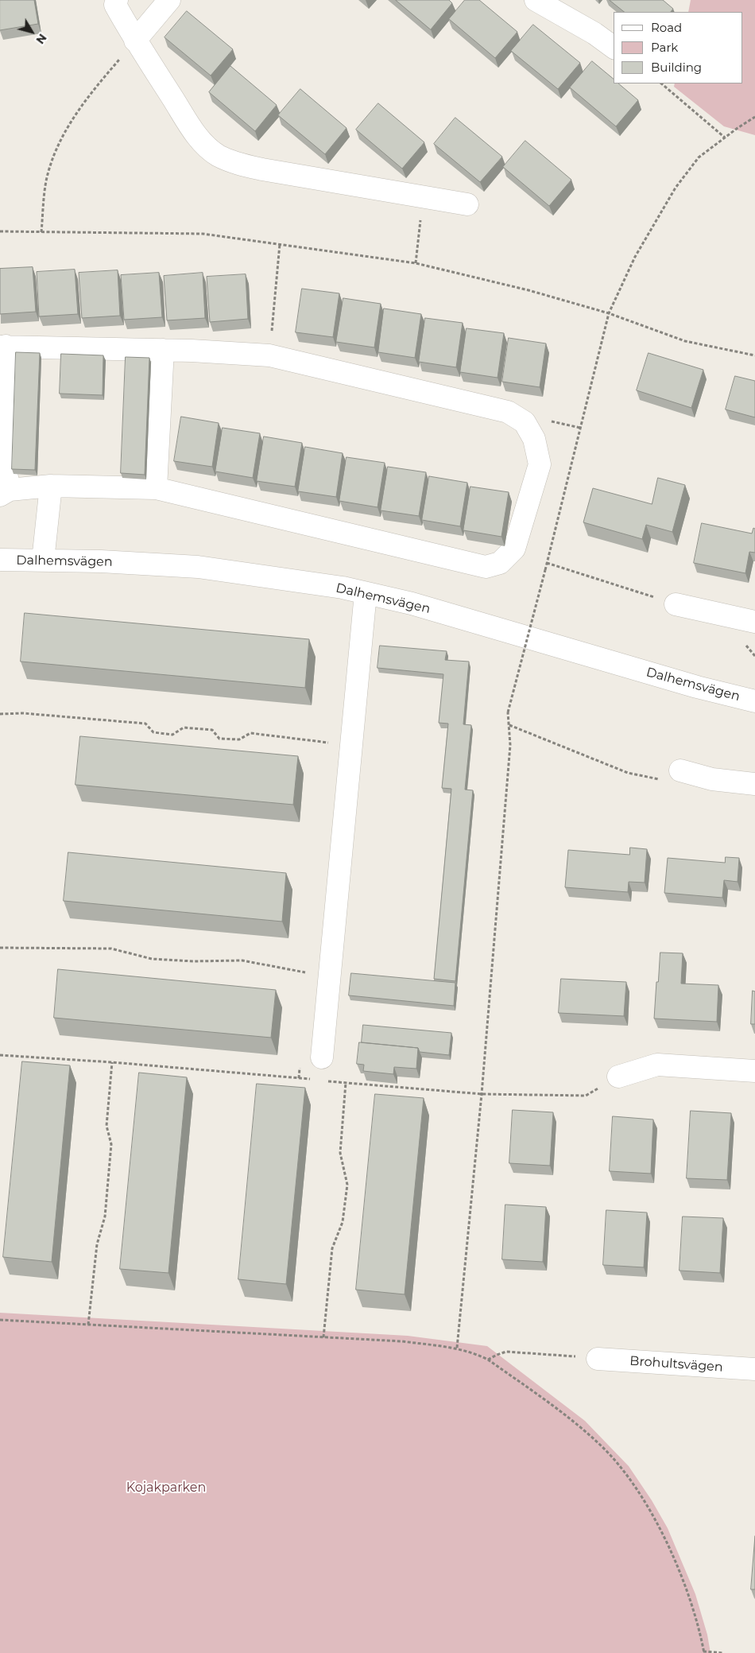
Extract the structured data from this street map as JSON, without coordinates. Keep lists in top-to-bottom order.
{
  "streets": {
    "street": ["Dalhemsvägen", "Brohultsvägen"]
  },
  "parks": ["Kojakparken"],
  "legend": ["Road", "Park", "Building"],
  "north": "bottom right"
}
